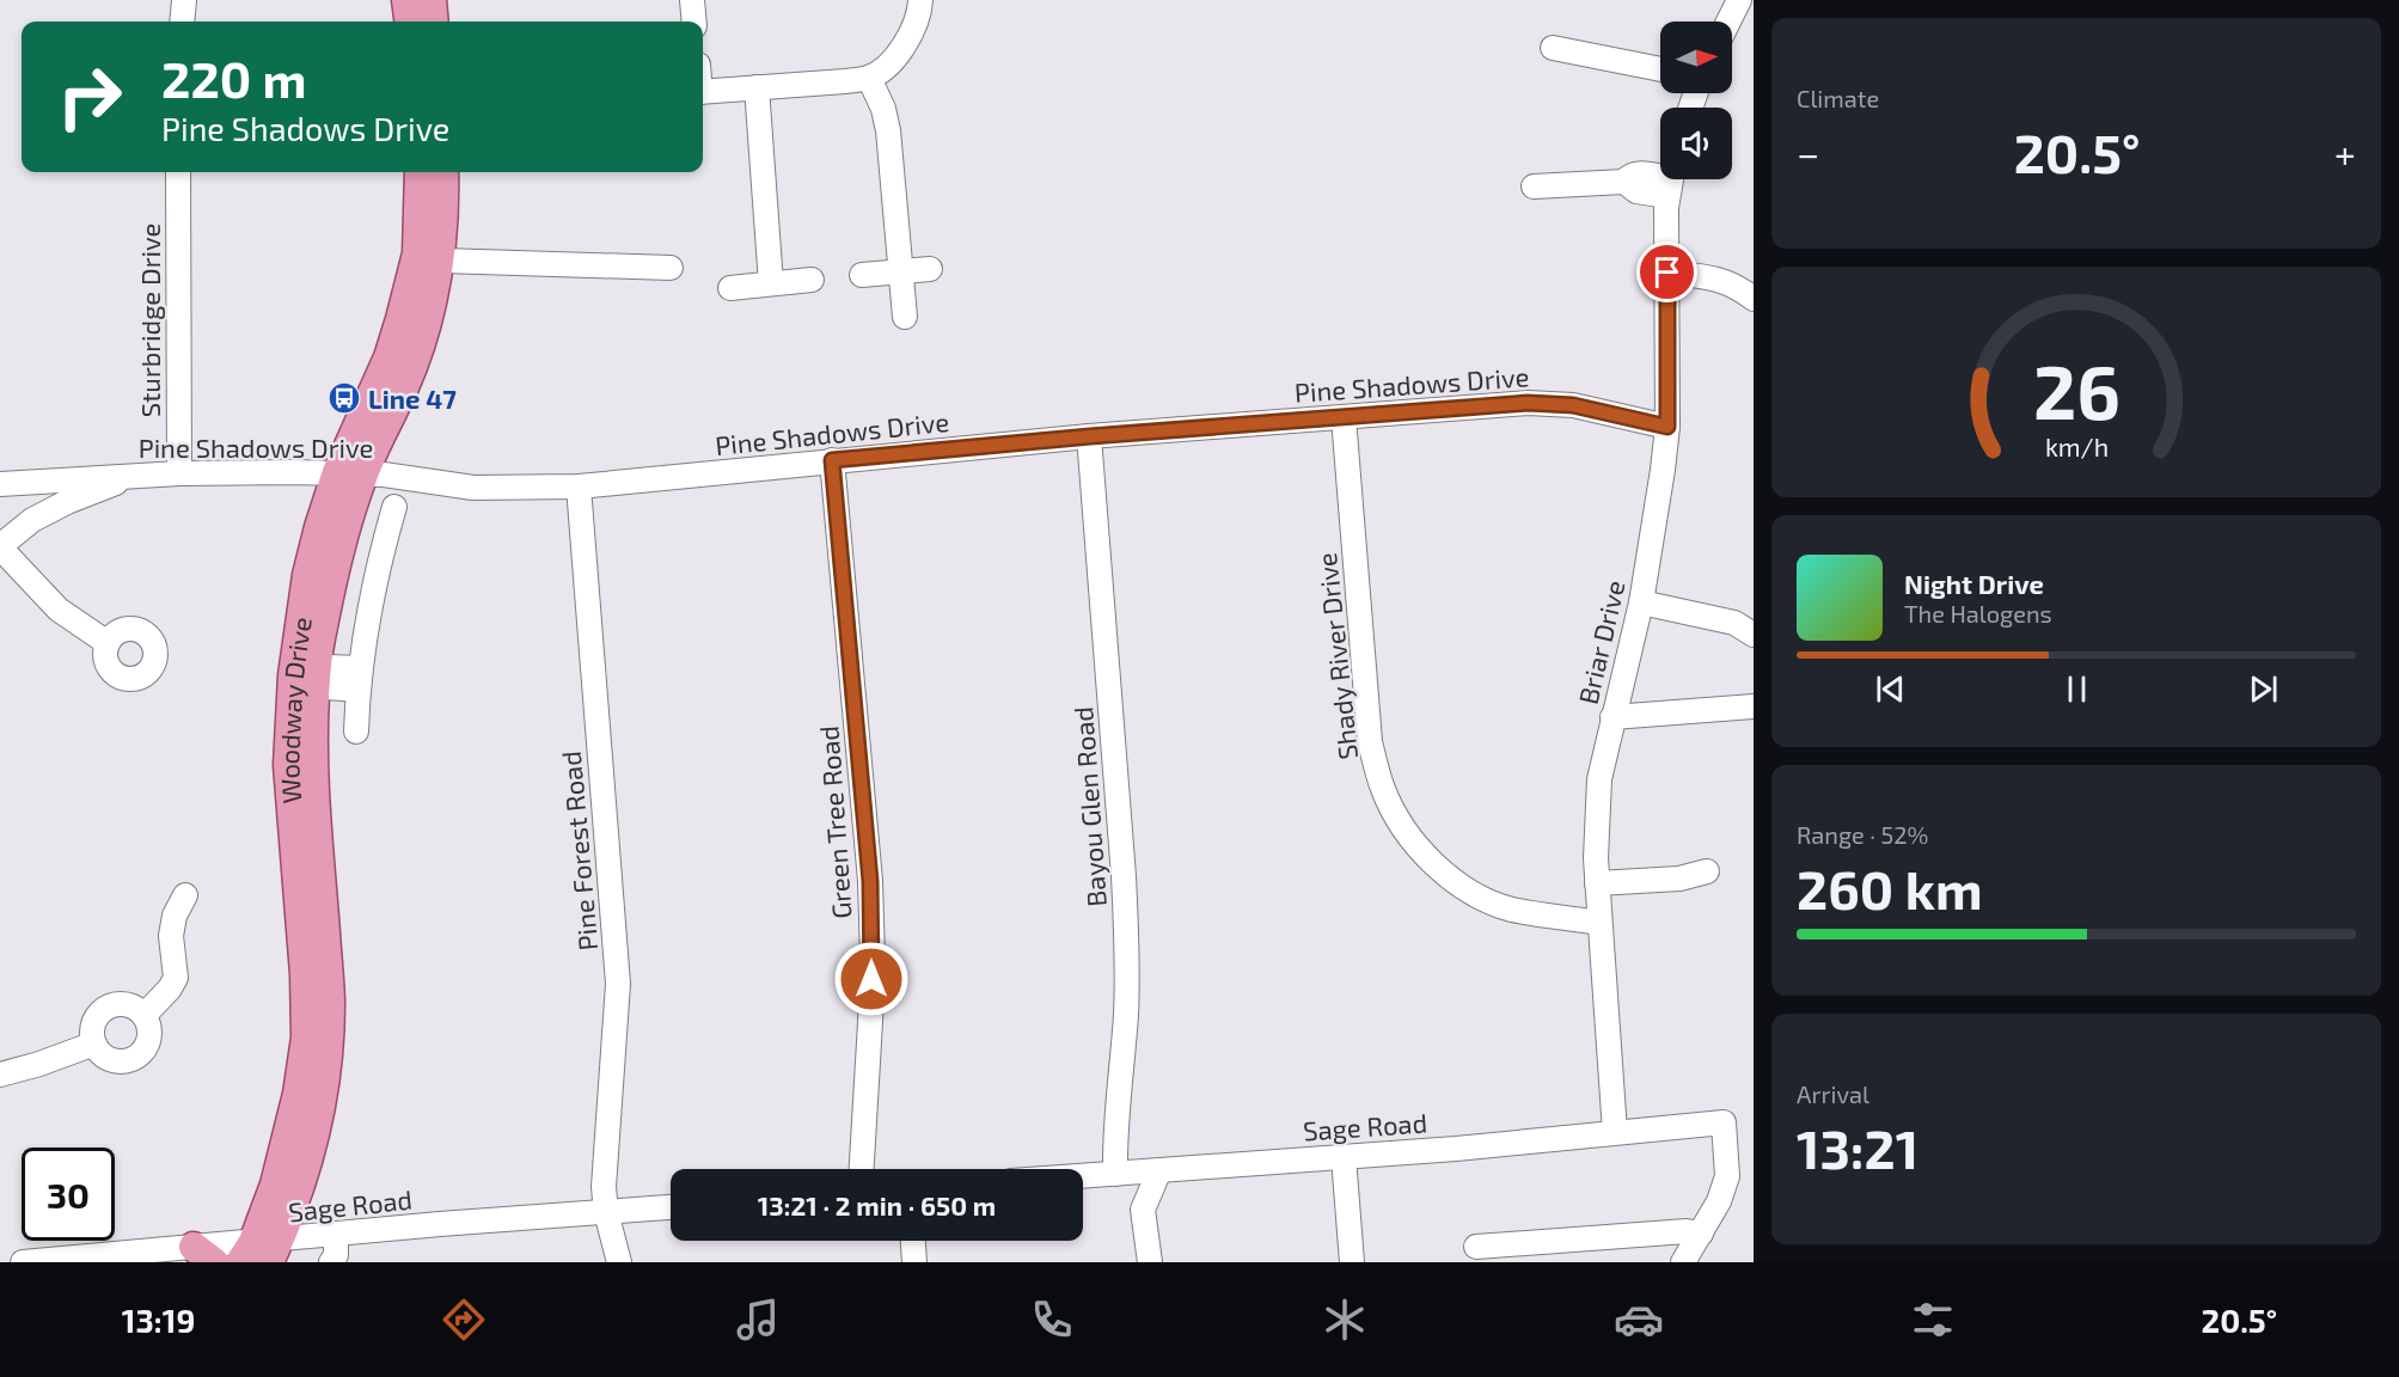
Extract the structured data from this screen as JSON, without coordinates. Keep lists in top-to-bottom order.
{
  "streets": {
    "main road": ["Woodway Drive"],
    "street": [
      "Sturbridge Drive",
      "Pine Shadows Drive",
      "Briar Drive",
      "Shady River Drive",
      "Bayou Glen Road",
      "Green Tree Road",
      "Pine Forest Road",
      "Sage Road"
    ]
  },
  "crossings": [
    ["Sturbridge Drive", "Pine Shadows Drive"],
    ["Pine Shadows Drive", "Briar Drive"],
    ["Pine Shadows Drive", "Shady River Drive"],
    ["Pine Shadows Drive", "Woodway Drive"],
    ["Pine Shadows Drive", "Bayou Glen Road"],
    ["Pine Shadows Drive", "Green Tree Road"],
    ["Pine Shadows Drive", "Pine Forest Road"],
    ["Briar Drive", "Shady River Drive"],
    ["Briar Drive", "Sage Road"],
    ["Woodway Drive", "Sage Road"],
    ["Bayou Glen Road", "Sage Road"],
    ["Pine Forest Road", "Sage Road"]
  ],
  "places": {
    "bus stop": ["Line 47"]
  },
  "north": "right",
  "page": {
    "tile": [
      "Climate",
      ["Range · 52%", "260 km"],
      ["Arrival", "13:21"]
    ],
    "turn": ["220 m", "Pine Shadows Drive"],
    "heat": ["−", "20.5°", "+"],
    "song": ["Night Drive", "The Halogens"],
    "limit": "30",
    "trip": "13:21 · 2 min · 650 m",
    "tabs": ["13:19", "20.5°"],
    "gauge": ["26", "km/h"]
  }
}
